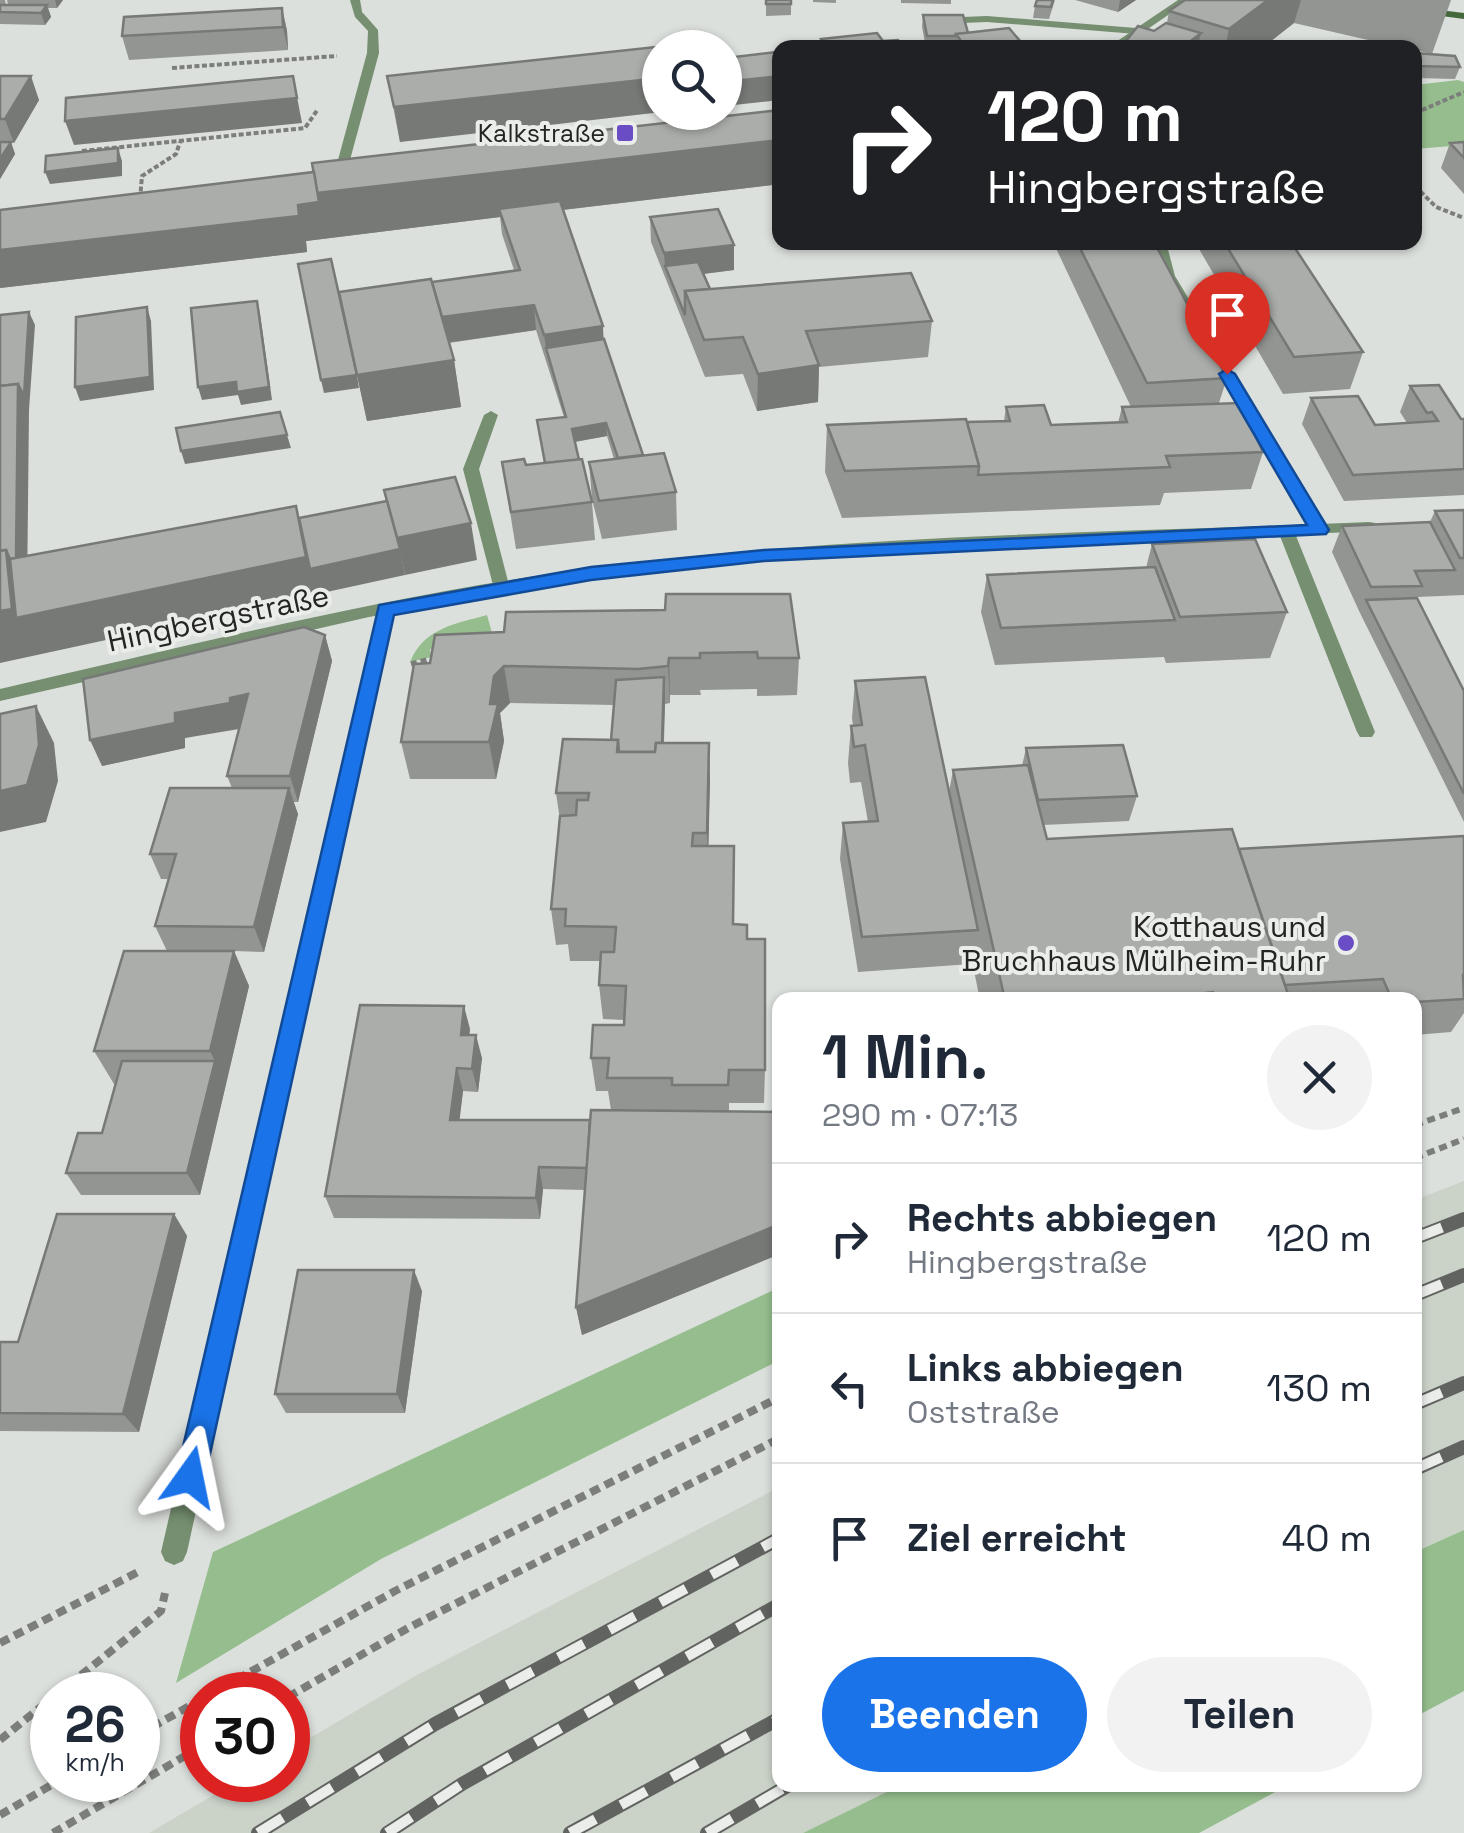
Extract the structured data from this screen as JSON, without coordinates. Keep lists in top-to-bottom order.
{
  "streets": {
    "street": ["Hingbergstraße"]
  },
  "places": {
    "transit": ["Kalkstraße"],
    "other": ["Kotthaus und Bruchhaus Mülheim-Ruhr"]
  },
  "page": {
    "turn": ["120 m", "Hingbergstraße"],
    "heading": ["1 Min.", "290 m · 07:13"],
    "list": [
      {
        "name": "Rechts abbiegen",
        "note": "Hingbergstraße",
        "value": "120 m"
      },
      {
        "name": "Links abbiegen",
        "note": "Oststraße",
        "value": "130 m"
      },
      {
        "name": "Ziel erreicht",
        "value": "40 m"
      }
    ],
    "buttons": ["Beenden", "Teilen"],
    "speed": "26 km/h",
    "limit": "30"
  }
}
